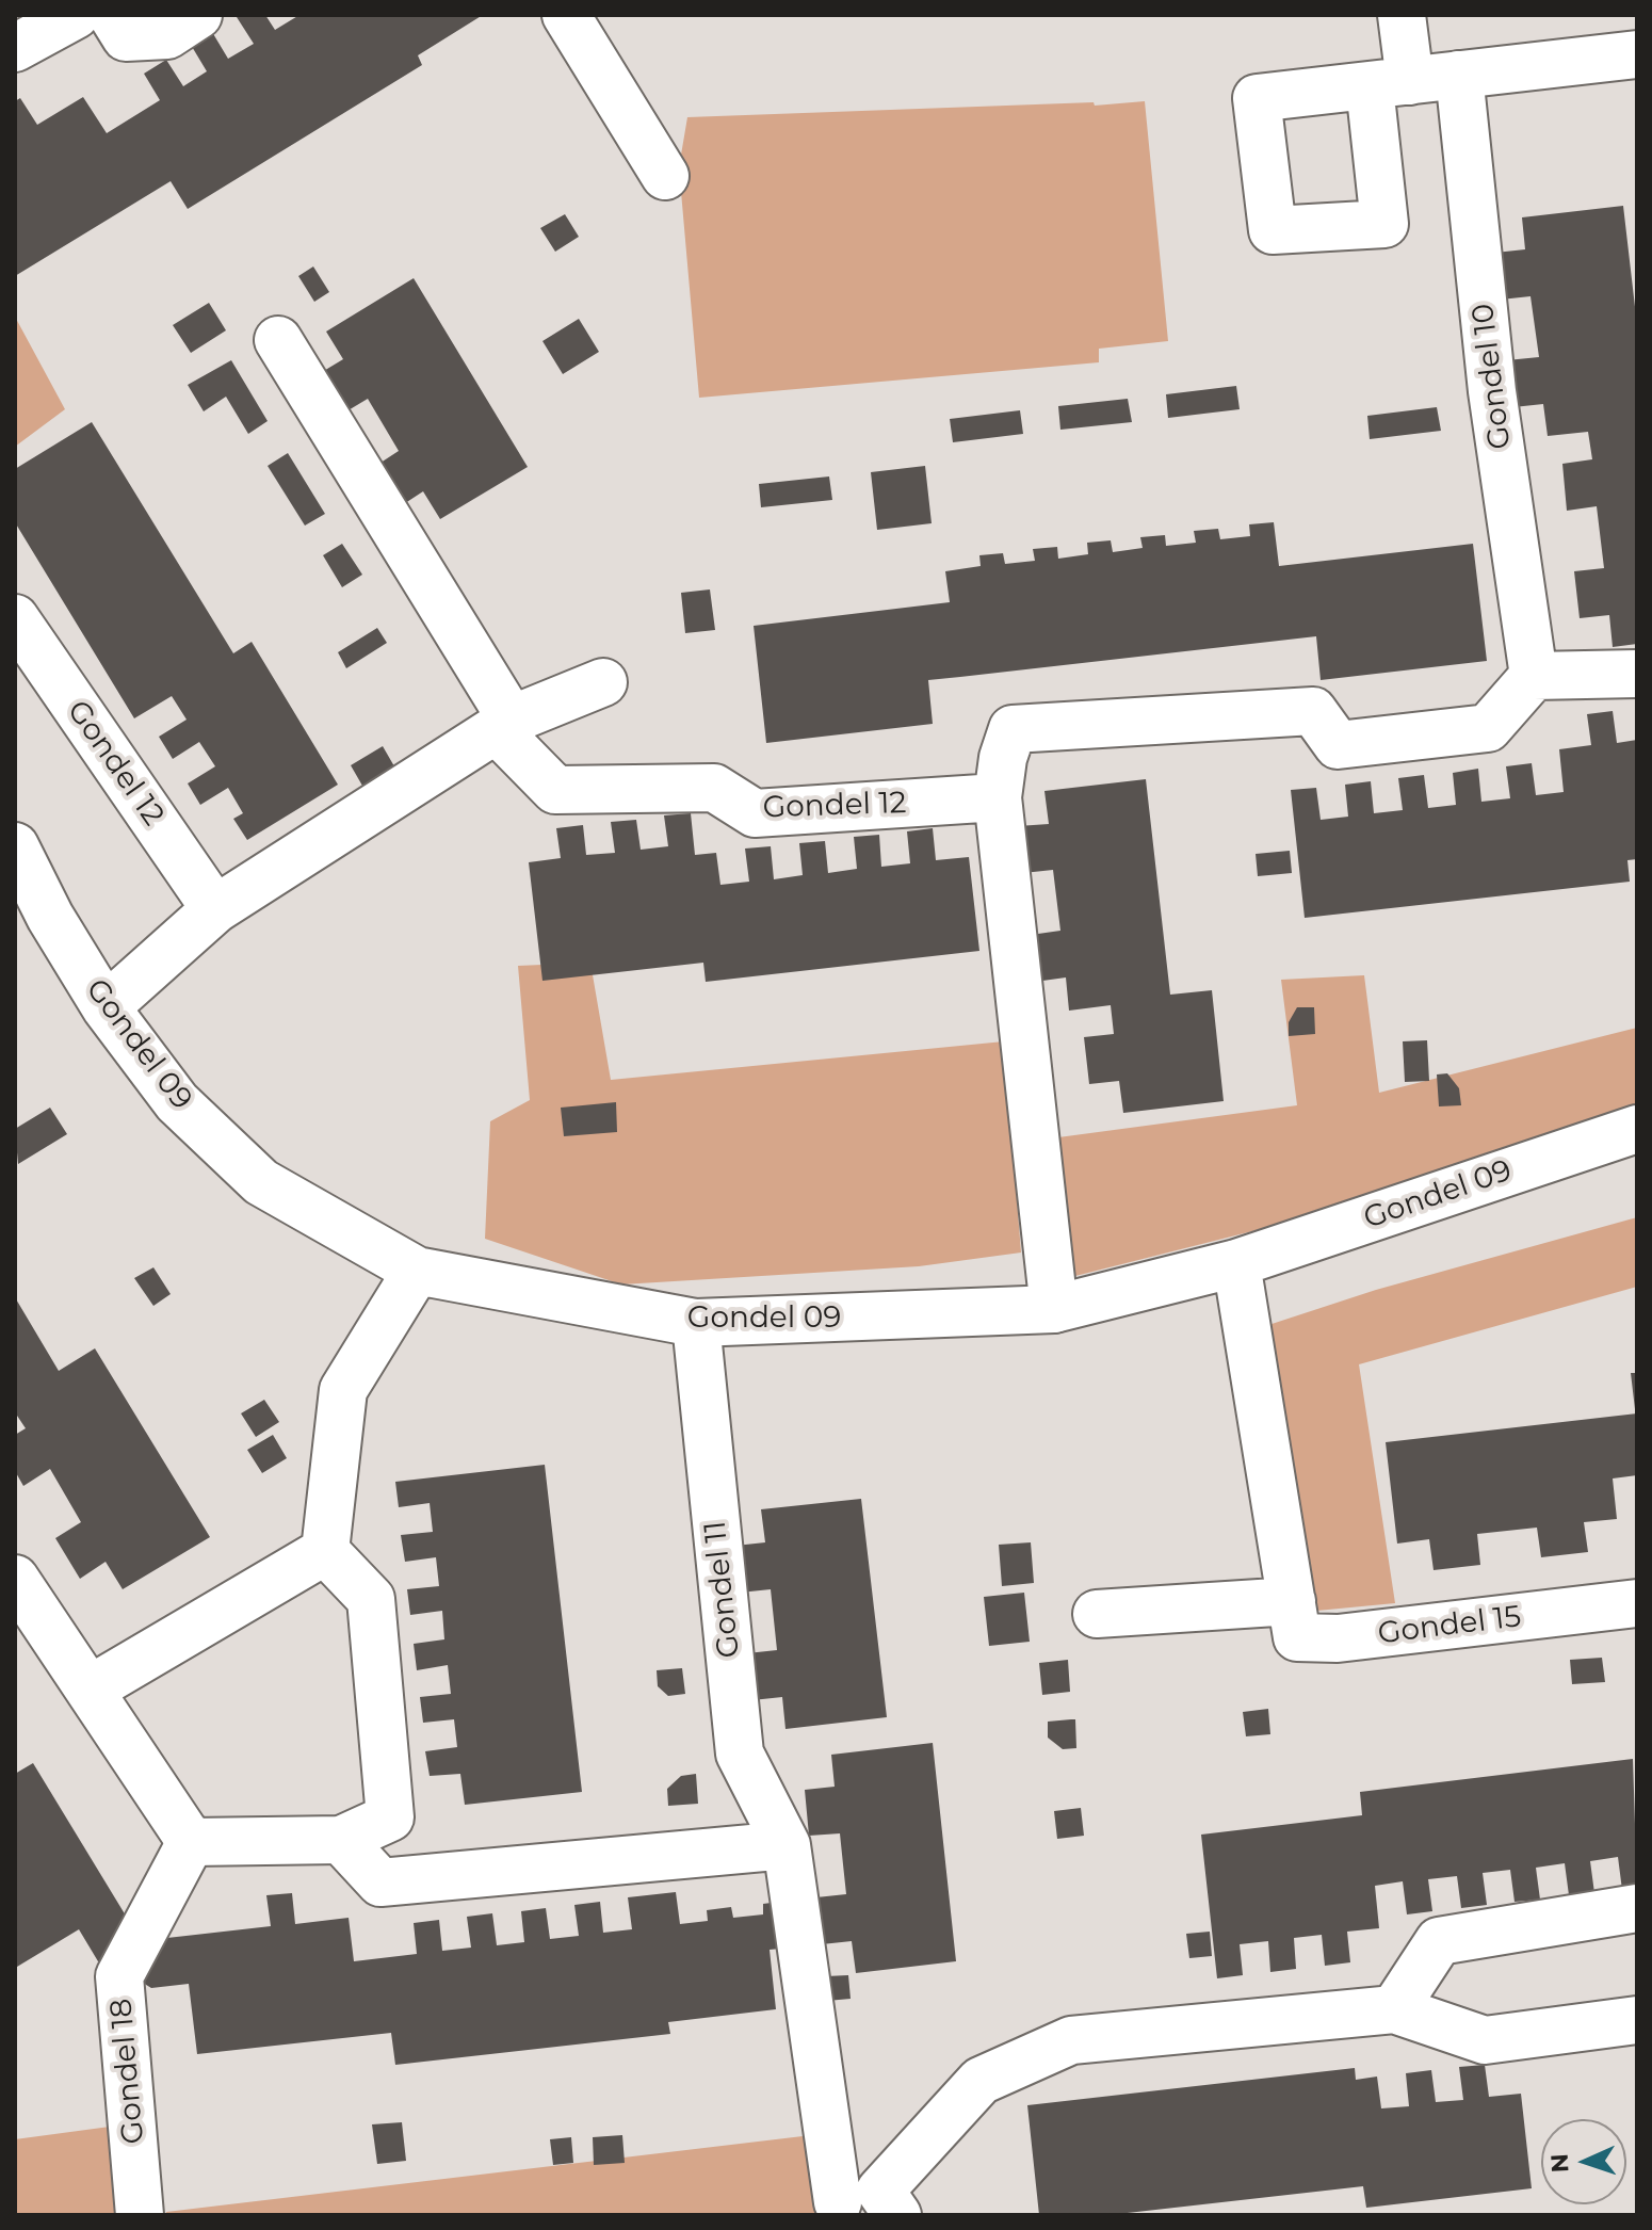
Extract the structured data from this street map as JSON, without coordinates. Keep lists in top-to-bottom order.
{
  "streets": {
    "street": [
      "Gondel 10",
      "Gondel 12",
      "Gondel 09",
      "Gondel 11",
      "Gondel 15",
      "Gondel 18"
    ]
  },
  "crossings": [
    ["Gondel 09", "Gondel 11"],
    ["Gondel 09", "Gondel 15"]
  ],
  "north": "left"
}
